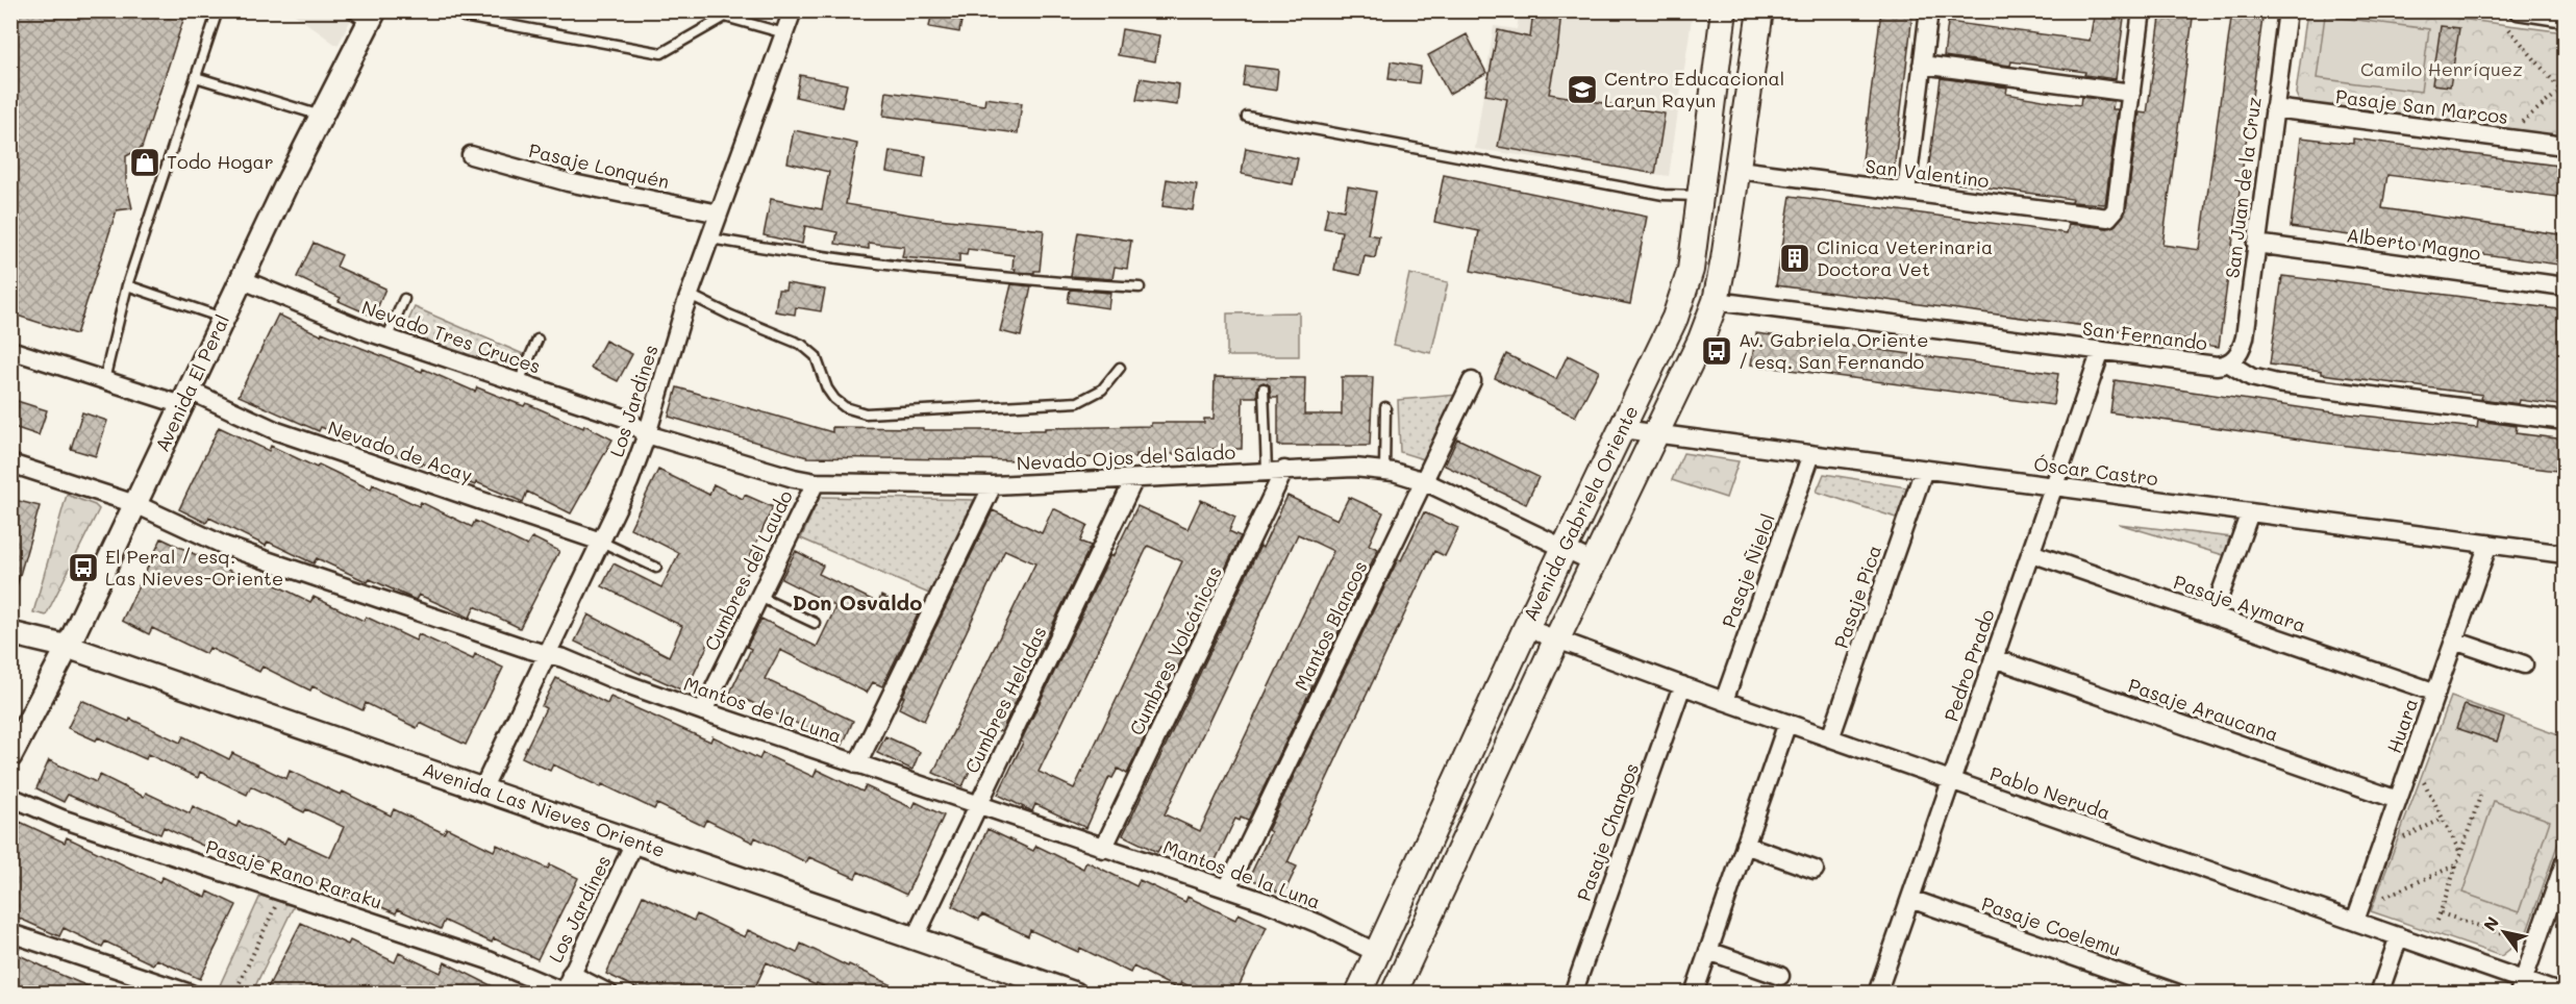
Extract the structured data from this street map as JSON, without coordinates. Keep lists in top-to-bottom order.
{
  "streets": {
    "main road": ["Avenida Gabriela Oriente"],
    "street": [
      "Pasaje San Marcos",
      "Pasaje Lonquén",
      "San Valentino",
      "San Juan de la Cruz",
      "Alberto Magno",
      "San Fernando",
      "Nevado Tres Cruces",
      "Avenida El Peral",
      "Los Jardines",
      "Nevado de Acay",
      "Nevado Ojos del Salado",
      "Óscar Castro",
      "Cumbres del Laudo",
      "Pasaje Ñielol",
      "Pasaje Pica",
      "Pasaje Aymara",
      "Mantos Blancos",
      "Cumbres Volcánicas",
      "Pedro Prado",
      "Cumbres Heladas",
      "Mantos de la Luna",
      "Pasaje Araucana",
      "Huara",
      "Pablo Neruda",
      "Avenida Las Nieves Oriente",
      "Pasaje Changos",
      "Pasaje Rano Raraku",
      "Pasaje Coelemu"
    ]
  },
  "crossings": [
    ["Pasaje San Marcos", "San Juan de la Cruz"],
    ["Pasaje Lonquén", "Los Jardines"],
    ["San Valentino", "Avenida Gabriela Oriente"],
    ["San Juan de la Cruz", "Alberto Magno"],
    ["San Juan de la Cruz", "San Fernando"],
    ["San Fernando", "Avenida Gabriela Oriente"],
    ["San Fernando", "Pedro Prado"],
    ["Nevado Tres Cruces", "Avenida El Peral"],
    ["Nevado Tres Cruces", "Los Jardines"],
    ["Nevado Tres Cruces", "Nevado Ojos del Salado"],
    ["Avenida El Peral", "Nevado de Acay"],
    ["Avenida El Peral", "Mantos de la Luna"],
    ["Avenida El Peral", "Avenida Las Nieves Oriente"],
    ["Los Jardines", "Nevado de Acay"],
    ["Los Jardines", "Nevado Ojos del Salado"],
    ["Los Jardines", "Mantos de la Luna"],
    ["Los Jardines", "Avenida Las Nieves Oriente"],
    ["Los Jardines", "Pasaje Rano Raraku"],
    ["Nevado Ojos del Salado", "Avenida Gabriela Oriente"],
    ["Nevado Ojos del Salado", "Cumbres del Laudo"],
    ["Nevado Ojos del Salado", "Mantos Blancos"],
    ["Nevado Ojos del Salado", "Cumbres Volcánicas"],
    ["Nevado Ojos del Salado", "Cumbres Heladas"],
    ["Óscar Castro", "Avenida Gabriela Oriente"],
    ["Óscar Castro", "Pasaje Ñielol"],
    ["Óscar Castro", "Pasaje Pica"],
    ["Óscar Castro", "Pedro Prado"],
    ["Óscar Castro", "Huara"],
    ["Avenida Gabriela Oriente", "Mantos de la Luna"],
    ["Avenida Gabriela Oriente", "Pablo Neruda"],
    ["Cumbres del Laudo", "Mantos de la Luna"],
    ["Pasaje Ñielol", "Pablo Neruda"],
    ["Pasaje Pica", "Pablo Neruda"],
    ["Pasaje Aymara", "Pedro Prado"],
    ["Pasaje Aymara", "Huara"],
    ["Mantos Blancos", "Mantos de la Luna"],
    ["Cumbres Volcánicas", "Mantos de la Luna"],
    ["Pedro Prado", "Pasaje Araucana"],
    ["Pedro Prado", "Pablo Neruda"],
    ["Pedro Prado", "Pasaje Coelemu"],
    ["Cumbres Heladas", "Mantos de la Luna"],
    ["Cumbres Heladas", "Avenida Las Nieves Oriente"],
    ["Pasaje Araucana", "Huara"],
    ["Huara", "Pablo Neruda"],
    ["Pablo Neruda", "Pasaje Changos"]
  ],
  "districts": ["Don Osvaldo"],
  "parks": ["Camilo Henríquez"],
  "places": {
    "school or university": ["Centro Educacional Larun Rayun"],
    "shop": ["Todo Hogar"],
    "building": ["Clinica Veterinaria Doctora Vet"],
    "bus stop": ["Av. Gabriela Oriente / esq. San Fernando", "El Peral / esq. Las Nieves-Oriente"]
  },
  "north": "top left"
}
